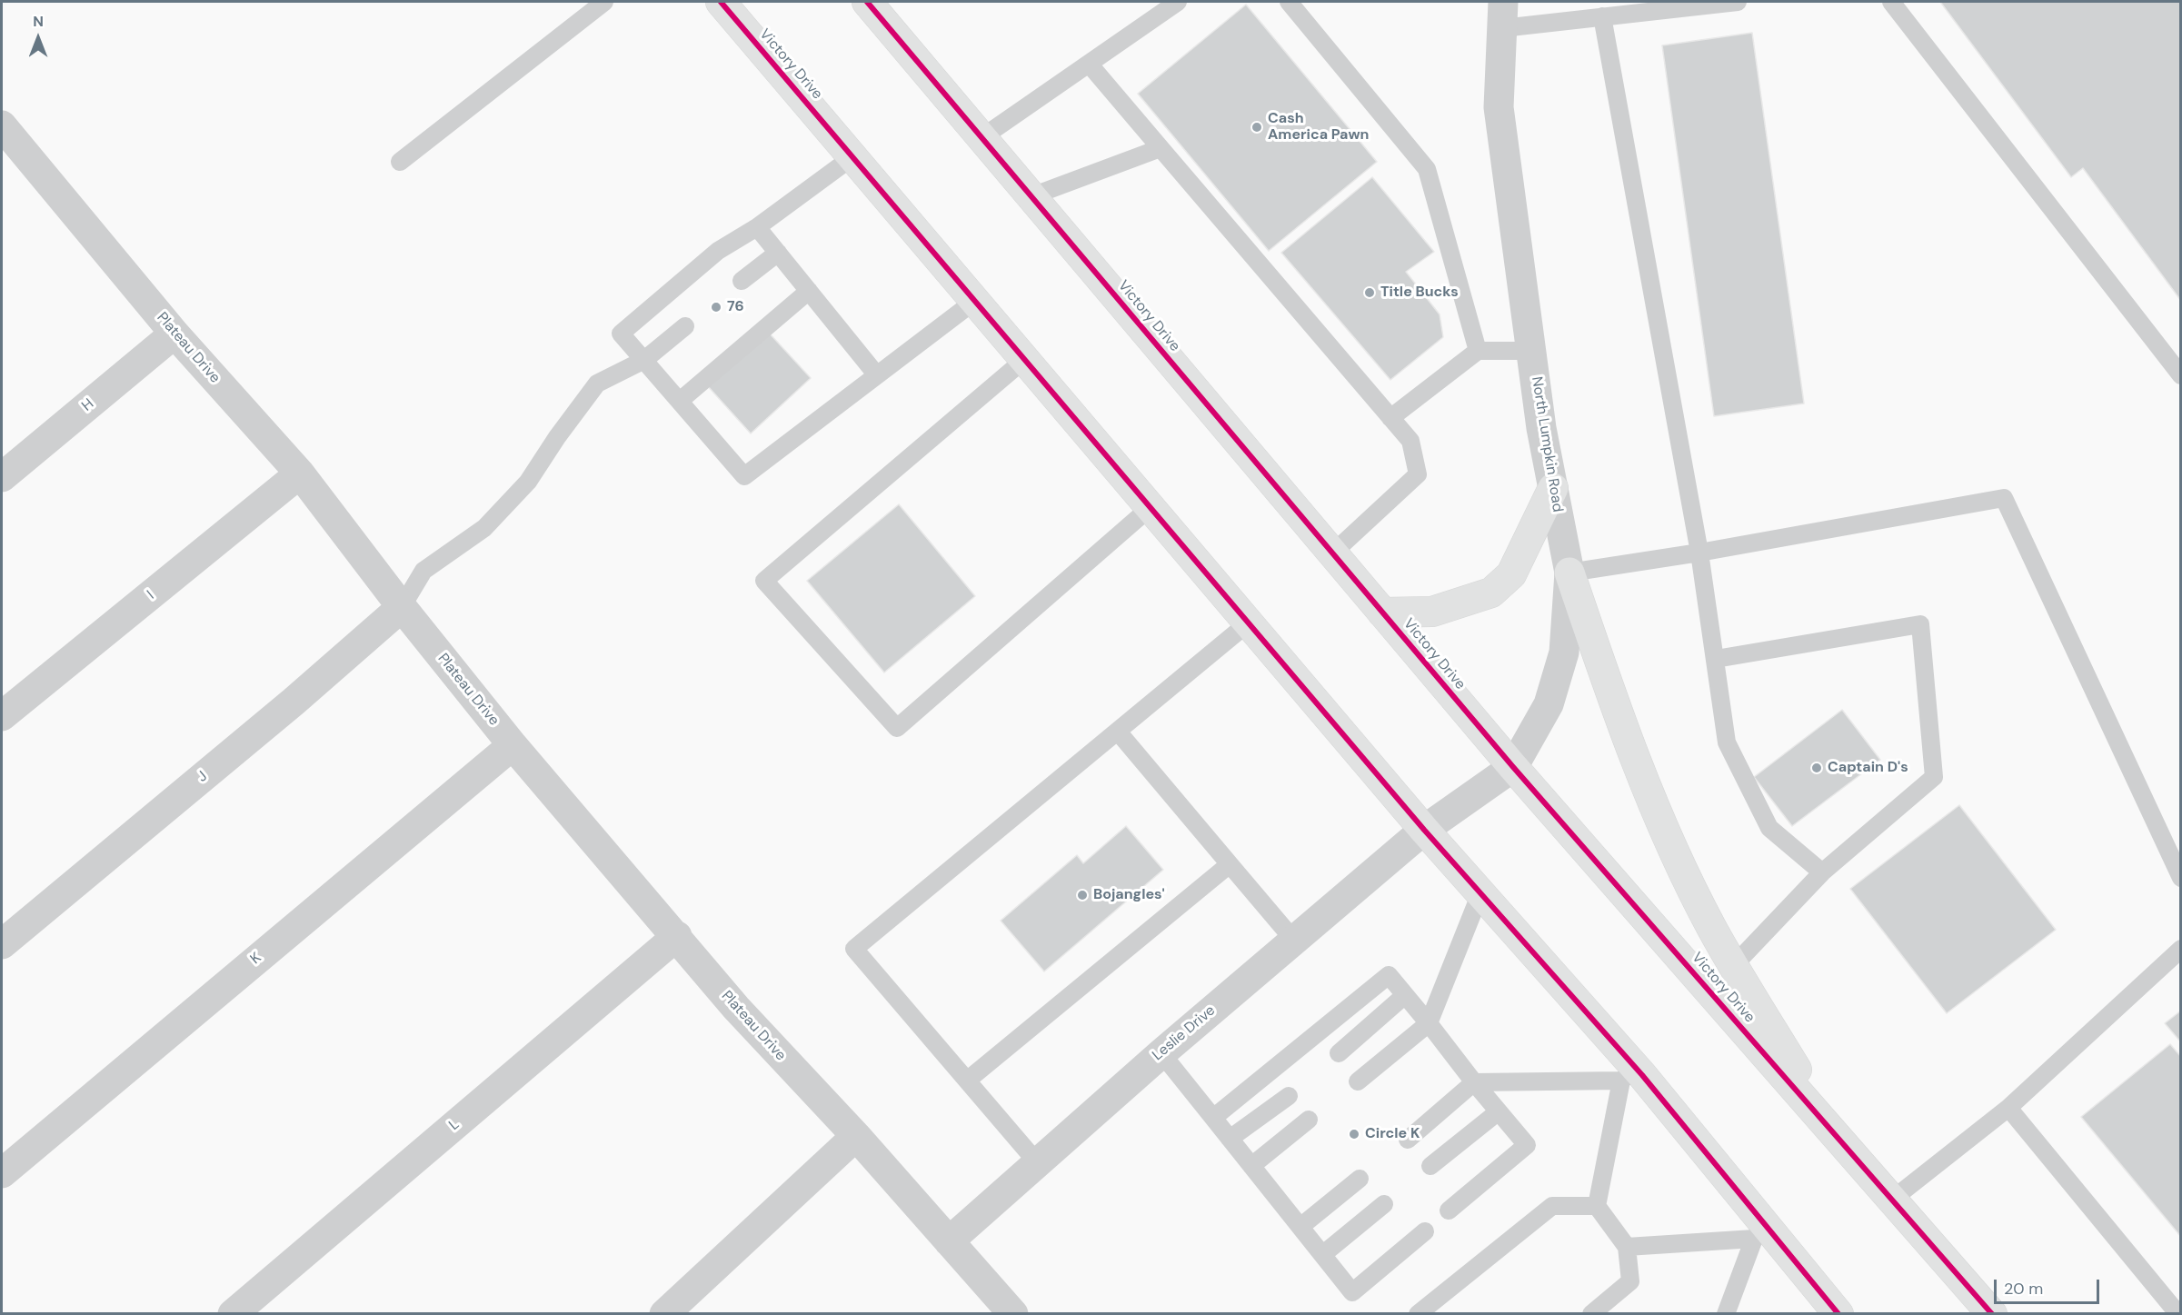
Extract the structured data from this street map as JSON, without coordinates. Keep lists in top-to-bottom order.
{
  "streets": {
    "highway": ["Victory Drive"],
    "street": [
      "Plateau Drive",
      "H",
      "North Lumpkin Road",
      "I",
      "J",
      "K",
      "Leslie Drive",
      "L"
    ]
  },
  "crossings": [
    ["Victory Drive", "North Lumpkin Road"],
    ["Victory Drive", "Leslie Drive"],
    ["Plateau Drive", "H"],
    ["Plateau Drive", "I"],
    ["Plateau Drive", "J"],
    ["Plateau Drive", "K"],
    ["Plateau Drive", "Leslie Drive"],
    ["Plateau Drive", "L"],
    ["North Lumpkin Road", "Leslie Drive"]
  ],
  "places": [
    "Cash America Pawn",
    "Title Bucks",
    "76",
    "Captain D's",
    "Bojangles'",
    "Circle K"
  ],
  "scale_bar": "20 m",
  "north": "top"
}
